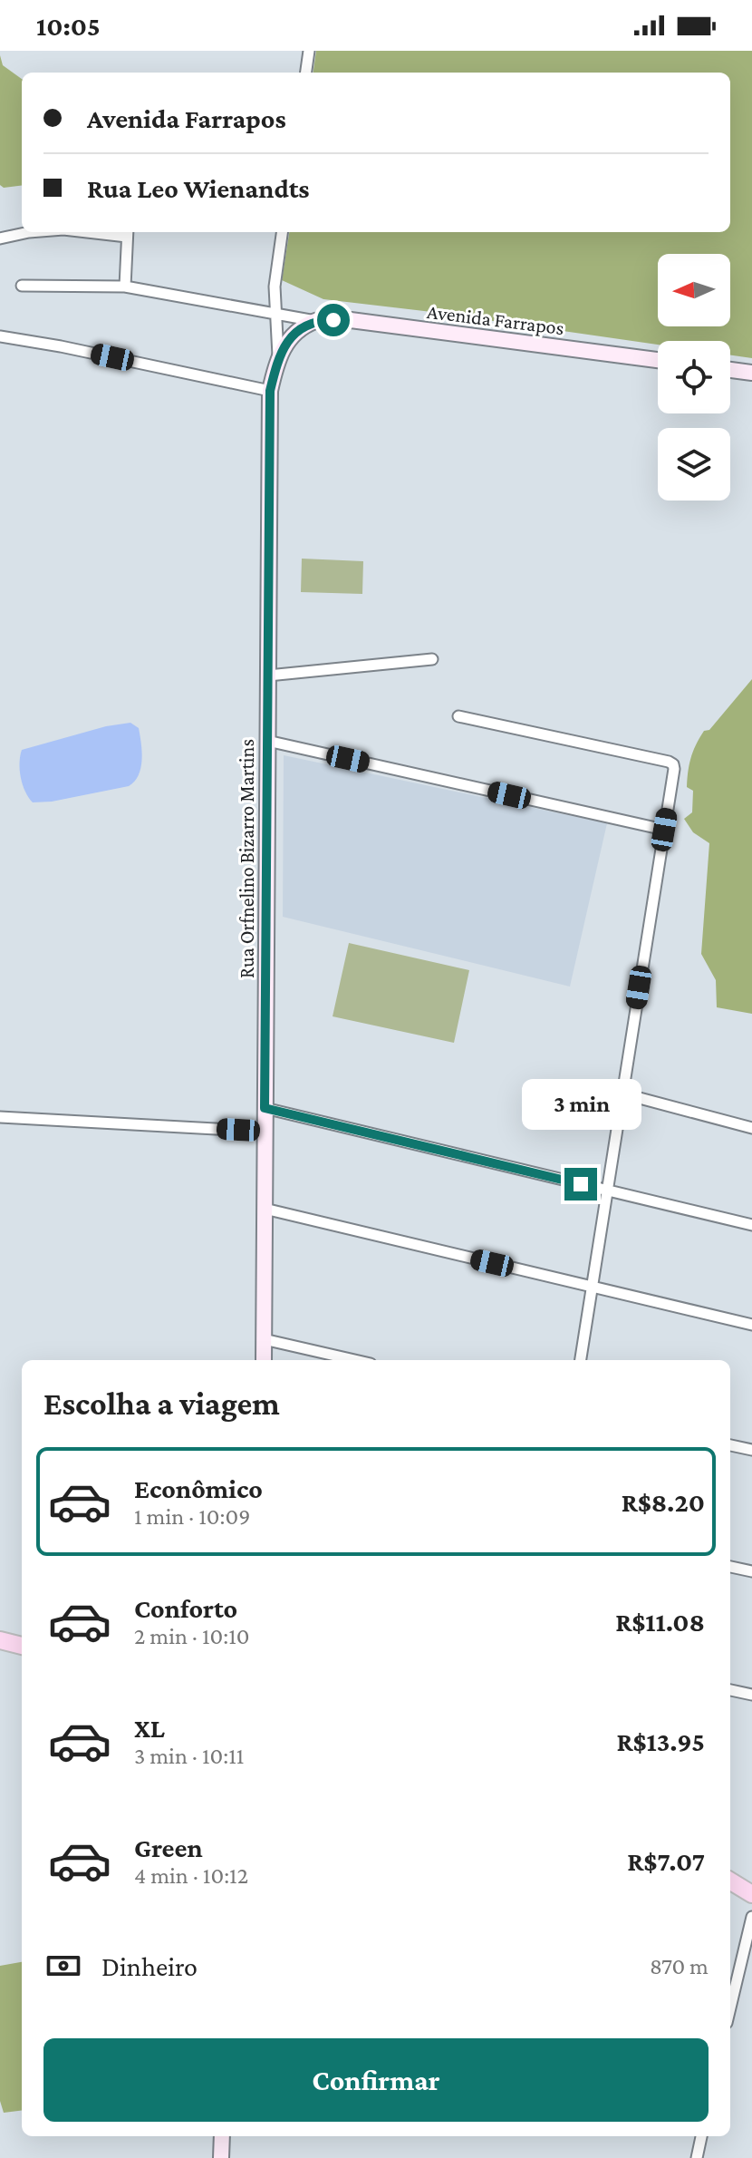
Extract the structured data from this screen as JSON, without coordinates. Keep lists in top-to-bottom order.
{
  "streets": {
    "street": ["Avenida Farrapos", "Rua Orfnelino Bizarro Martins"]
  },
  "north": "left",
  "page": {
    "status": "10:05",
    "banner": ["Avenida Farrapos", "Rua Leo Wienandts"],
    "bubble": "3 min",
    "heading": "Escolha a viagem",
    "list": [
      {
        "name": "Econômico",
        "note": "1 min · 10:09",
        "value": "R$8.20"
      },
      {
        "name": "Conforto",
        "note": "2 min · 10:10",
        "value": "R$11.08"
      },
      {
        "name": "XL",
        "note": "3 min · 10:11",
        "value": "R$13.95"
      },
      {
        "name": "Green",
        "note": "4 min · 10:12",
        "value": "R$7.07"
      }
    ],
    "pay": ["Dinheiro", "870 m"],
    "buttons": "Confirmar"
  }
}
